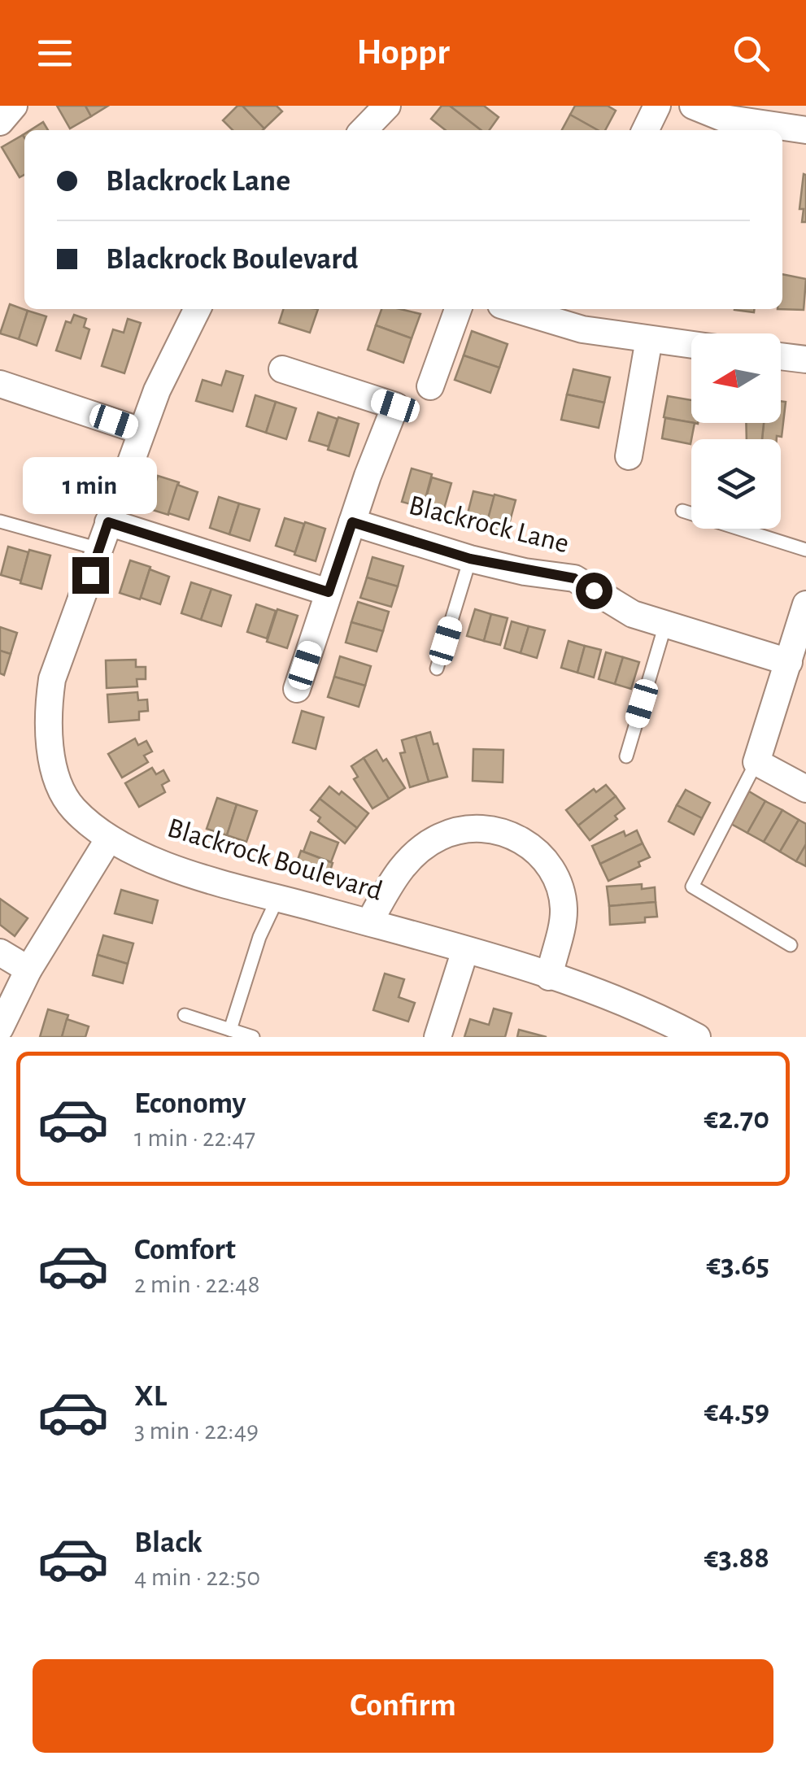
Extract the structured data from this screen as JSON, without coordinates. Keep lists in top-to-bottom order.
{
  "streets": {
    "street": ["Blackrock Lane", "Blackrock Boulevard"]
  },
  "north": "left",
  "page": {
    "header": "Hoppr",
    "banner": ["Blackrock Lane", "Blackrock Boulevard"],
    "bubble": "1 min",
    "list": [
      {
        "name": "Economy",
        "note": "1 min · 22:47",
        "value": "€2.70"
      },
      {
        "name": "Comfort",
        "note": "2 min · 22:48",
        "value": "€3.65"
      },
      {
        "name": "XL",
        "note": "3 min · 22:49",
        "value": "€4.59"
      },
      {
        "name": "Black",
        "note": "4 min · 22:50",
        "value": "€3.88"
      }
    ],
    "buttons": "Confirm"
  }
}
